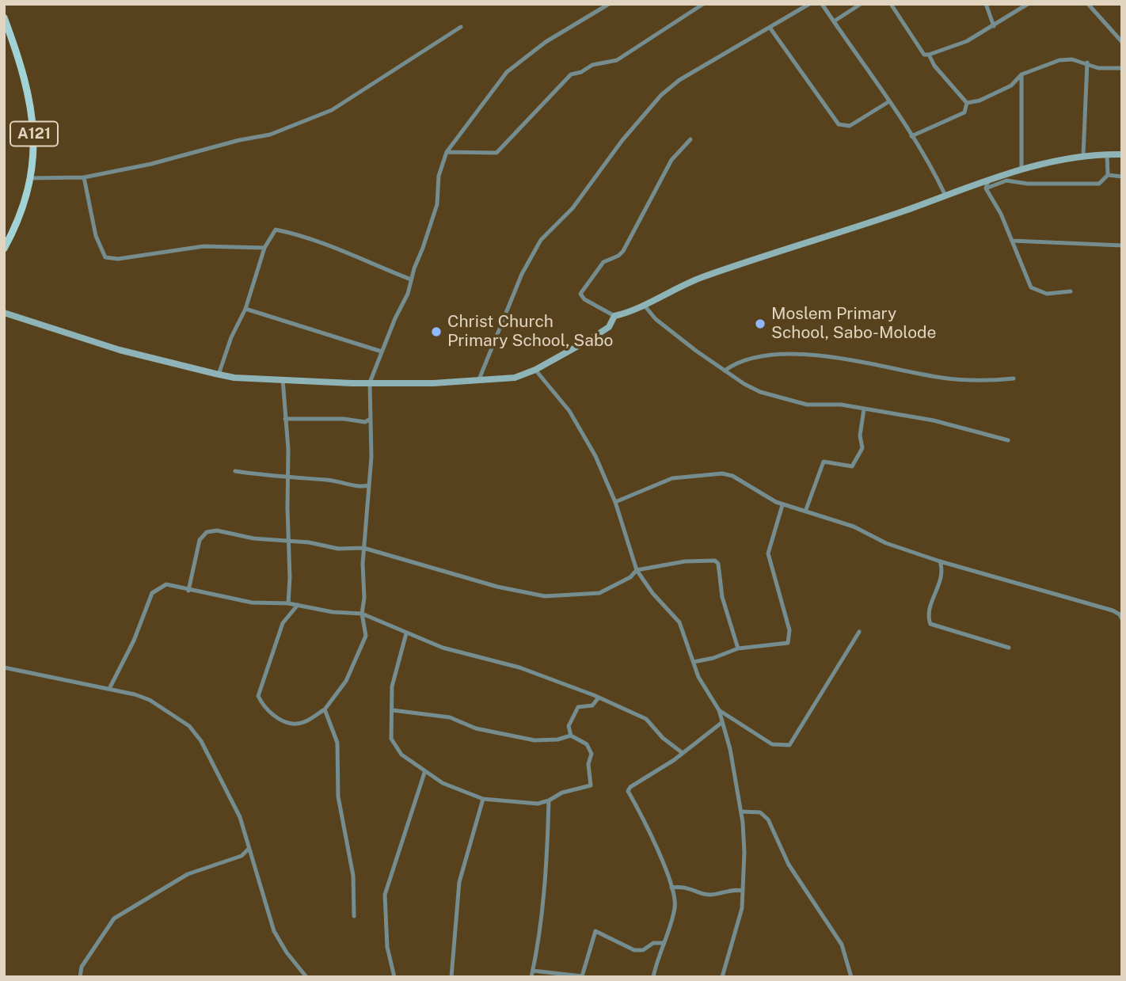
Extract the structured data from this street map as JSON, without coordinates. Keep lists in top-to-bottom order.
{
  "streets": {
    "main road": ["A121"]
  },
  "places": ["Moslem Primary School, Sabo-Molode", "Christ Church Primary School, Sabo"]
}
